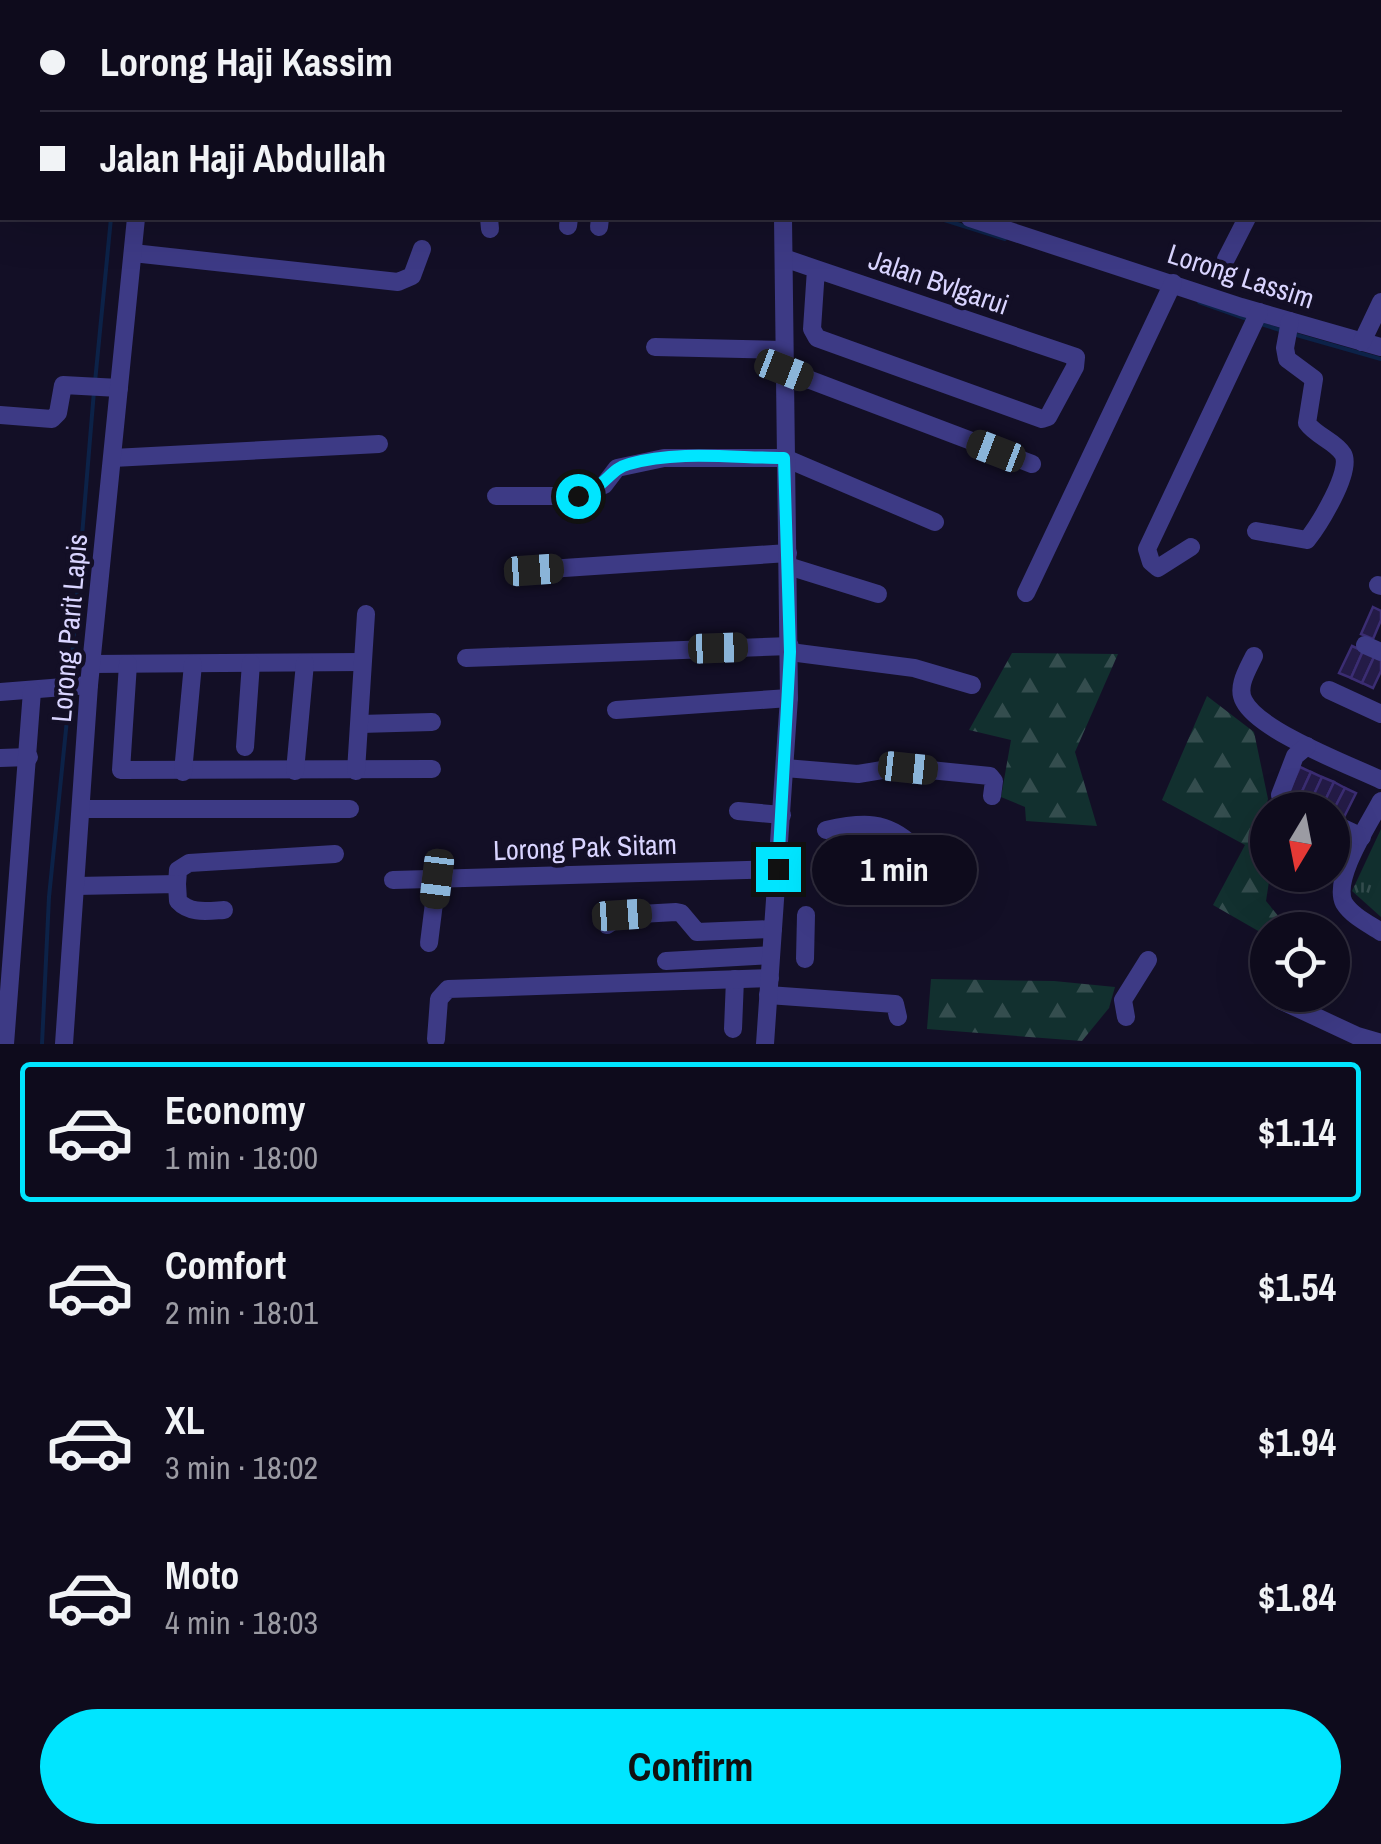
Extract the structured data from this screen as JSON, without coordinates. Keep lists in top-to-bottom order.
{
  "streets": {
    "street": [
      "Lorong Lassim",
      "Jalan Bvlgarui",
      "Lorong Parit Lapis",
      "Lorong Pak Sitam"
    ]
  },
  "north": "bottom",
  "page": {
    "banner": ["Lorong Haji Kassim", "Jalan Haji Abdullah"],
    "bubble": "1 min",
    "list": [
      {
        "name": "Economy",
        "note": "1 min · 18:00",
        "value": "$1.14"
      },
      {
        "name": "Comfort",
        "note": "2 min · 18:01",
        "value": "$1.54"
      },
      {
        "name": "XL",
        "note": "3 min · 18:02",
        "value": "$1.94"
      },
      {
        "name": "Moto",
        "note": "4 min · 18:03",
        "value": "$1.84"
      }
    ],
    "buttons": "Confirm"
  }
}
